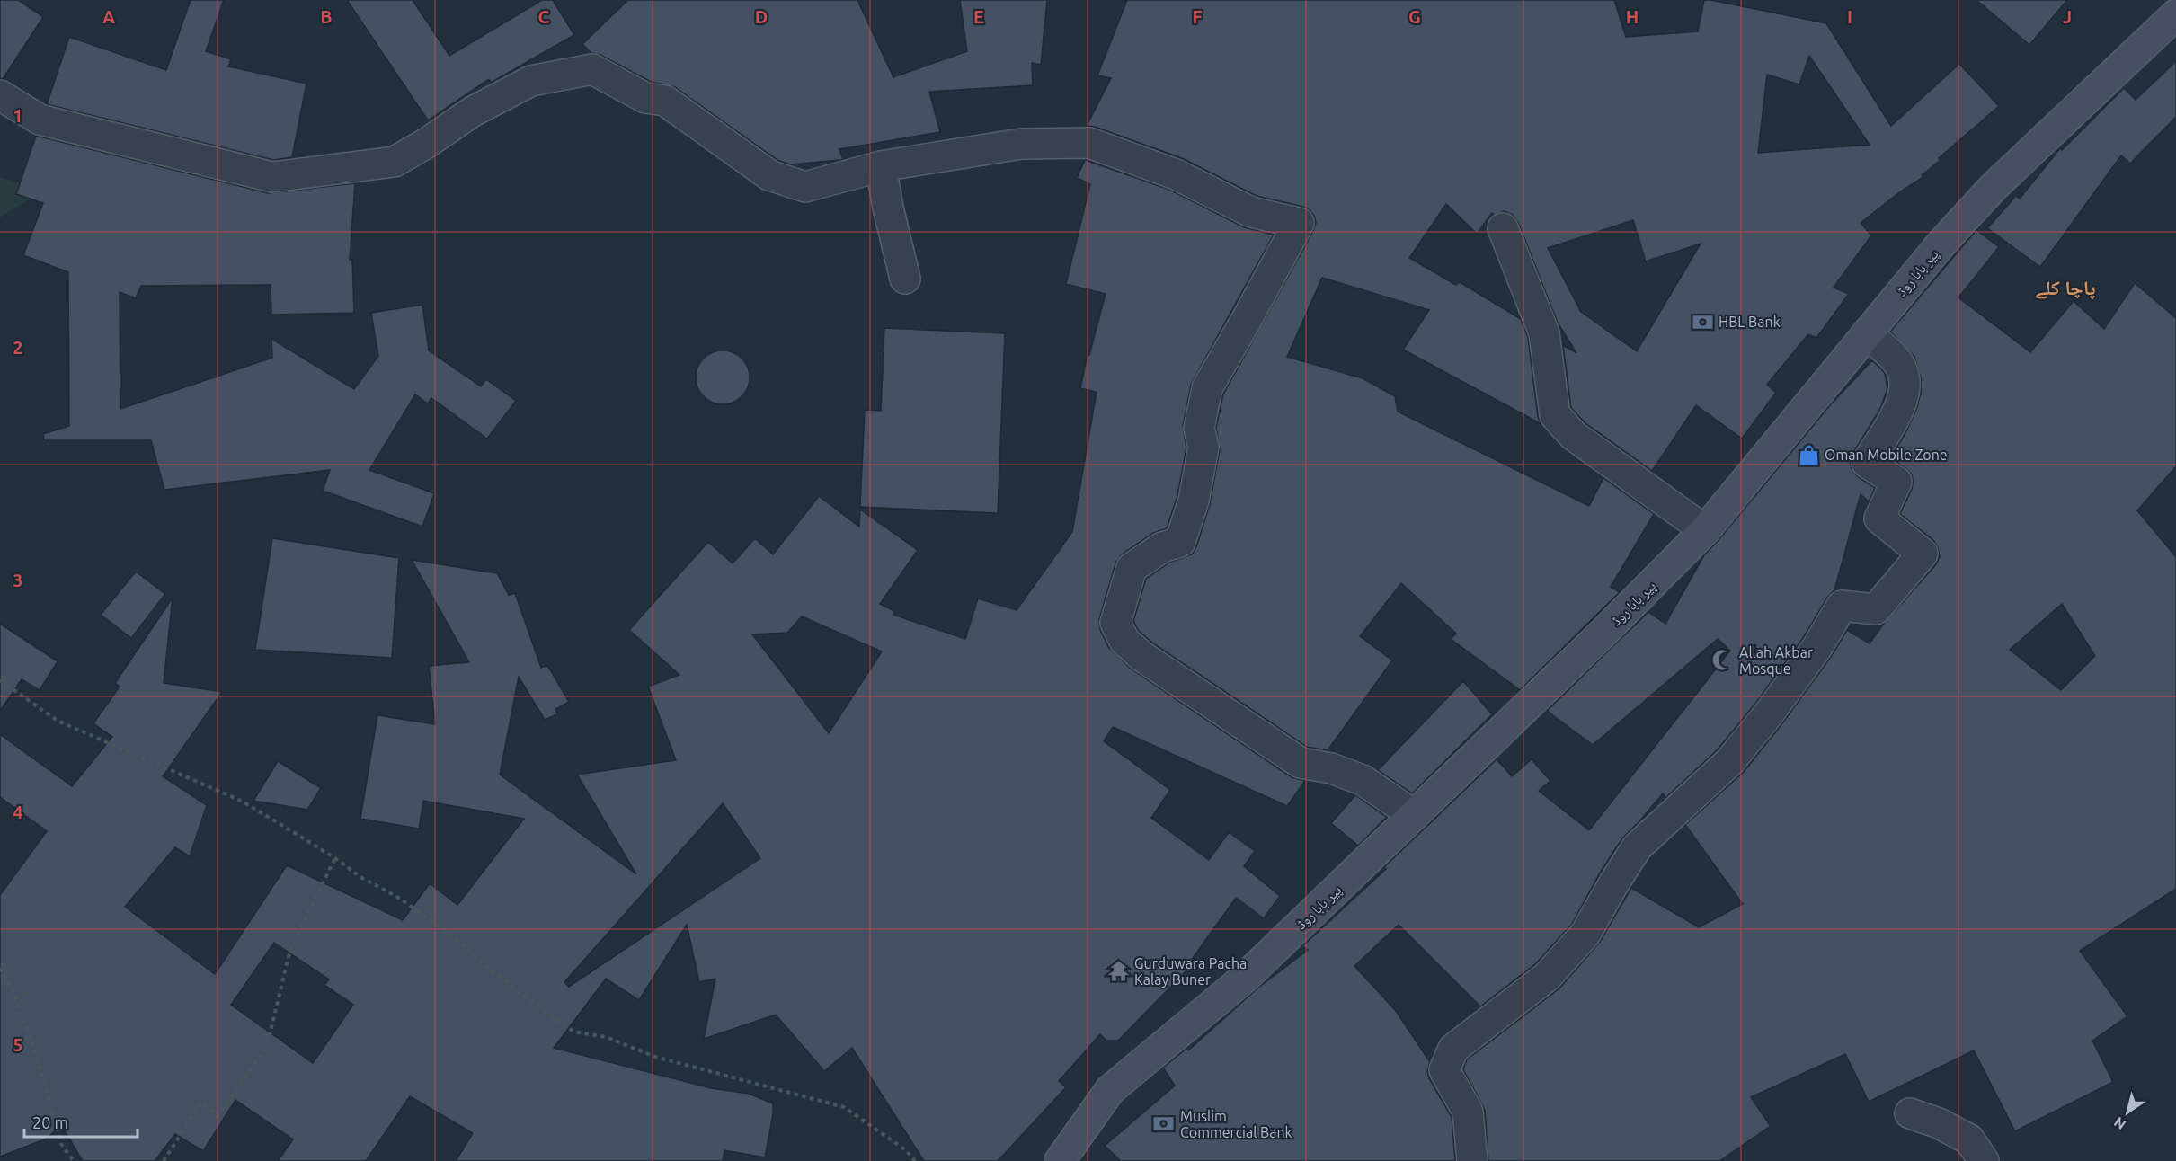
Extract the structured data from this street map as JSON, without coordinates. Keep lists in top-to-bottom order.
{
  "streets": {
    "main road": ["پیر بابا روڈ"]
  },
  "districts": ["پاچا کلے"],
  "places": {
    "bank": ["HBL Bank", "Muslim Commercial Bank"],
    "shop": ["Oman Mobile Zone"],
    "mosque": ["Allah Akbar Mosque"],
    "temple": ["Gurduwara Pacha Kalay Buner"]
  },
  "scale_bar": "20 m",
  "north": "bottom left",
  "grid": {
    "columns": [
      "A",
      "B",
      "C",
      "D",
      "E",
      "F",
      "G",
      "H",
      "I",
      "J"
    ],
    "rows": [
      "1",
      "2",
      "3",
      "4",
      "5"
    ]
  }
}
